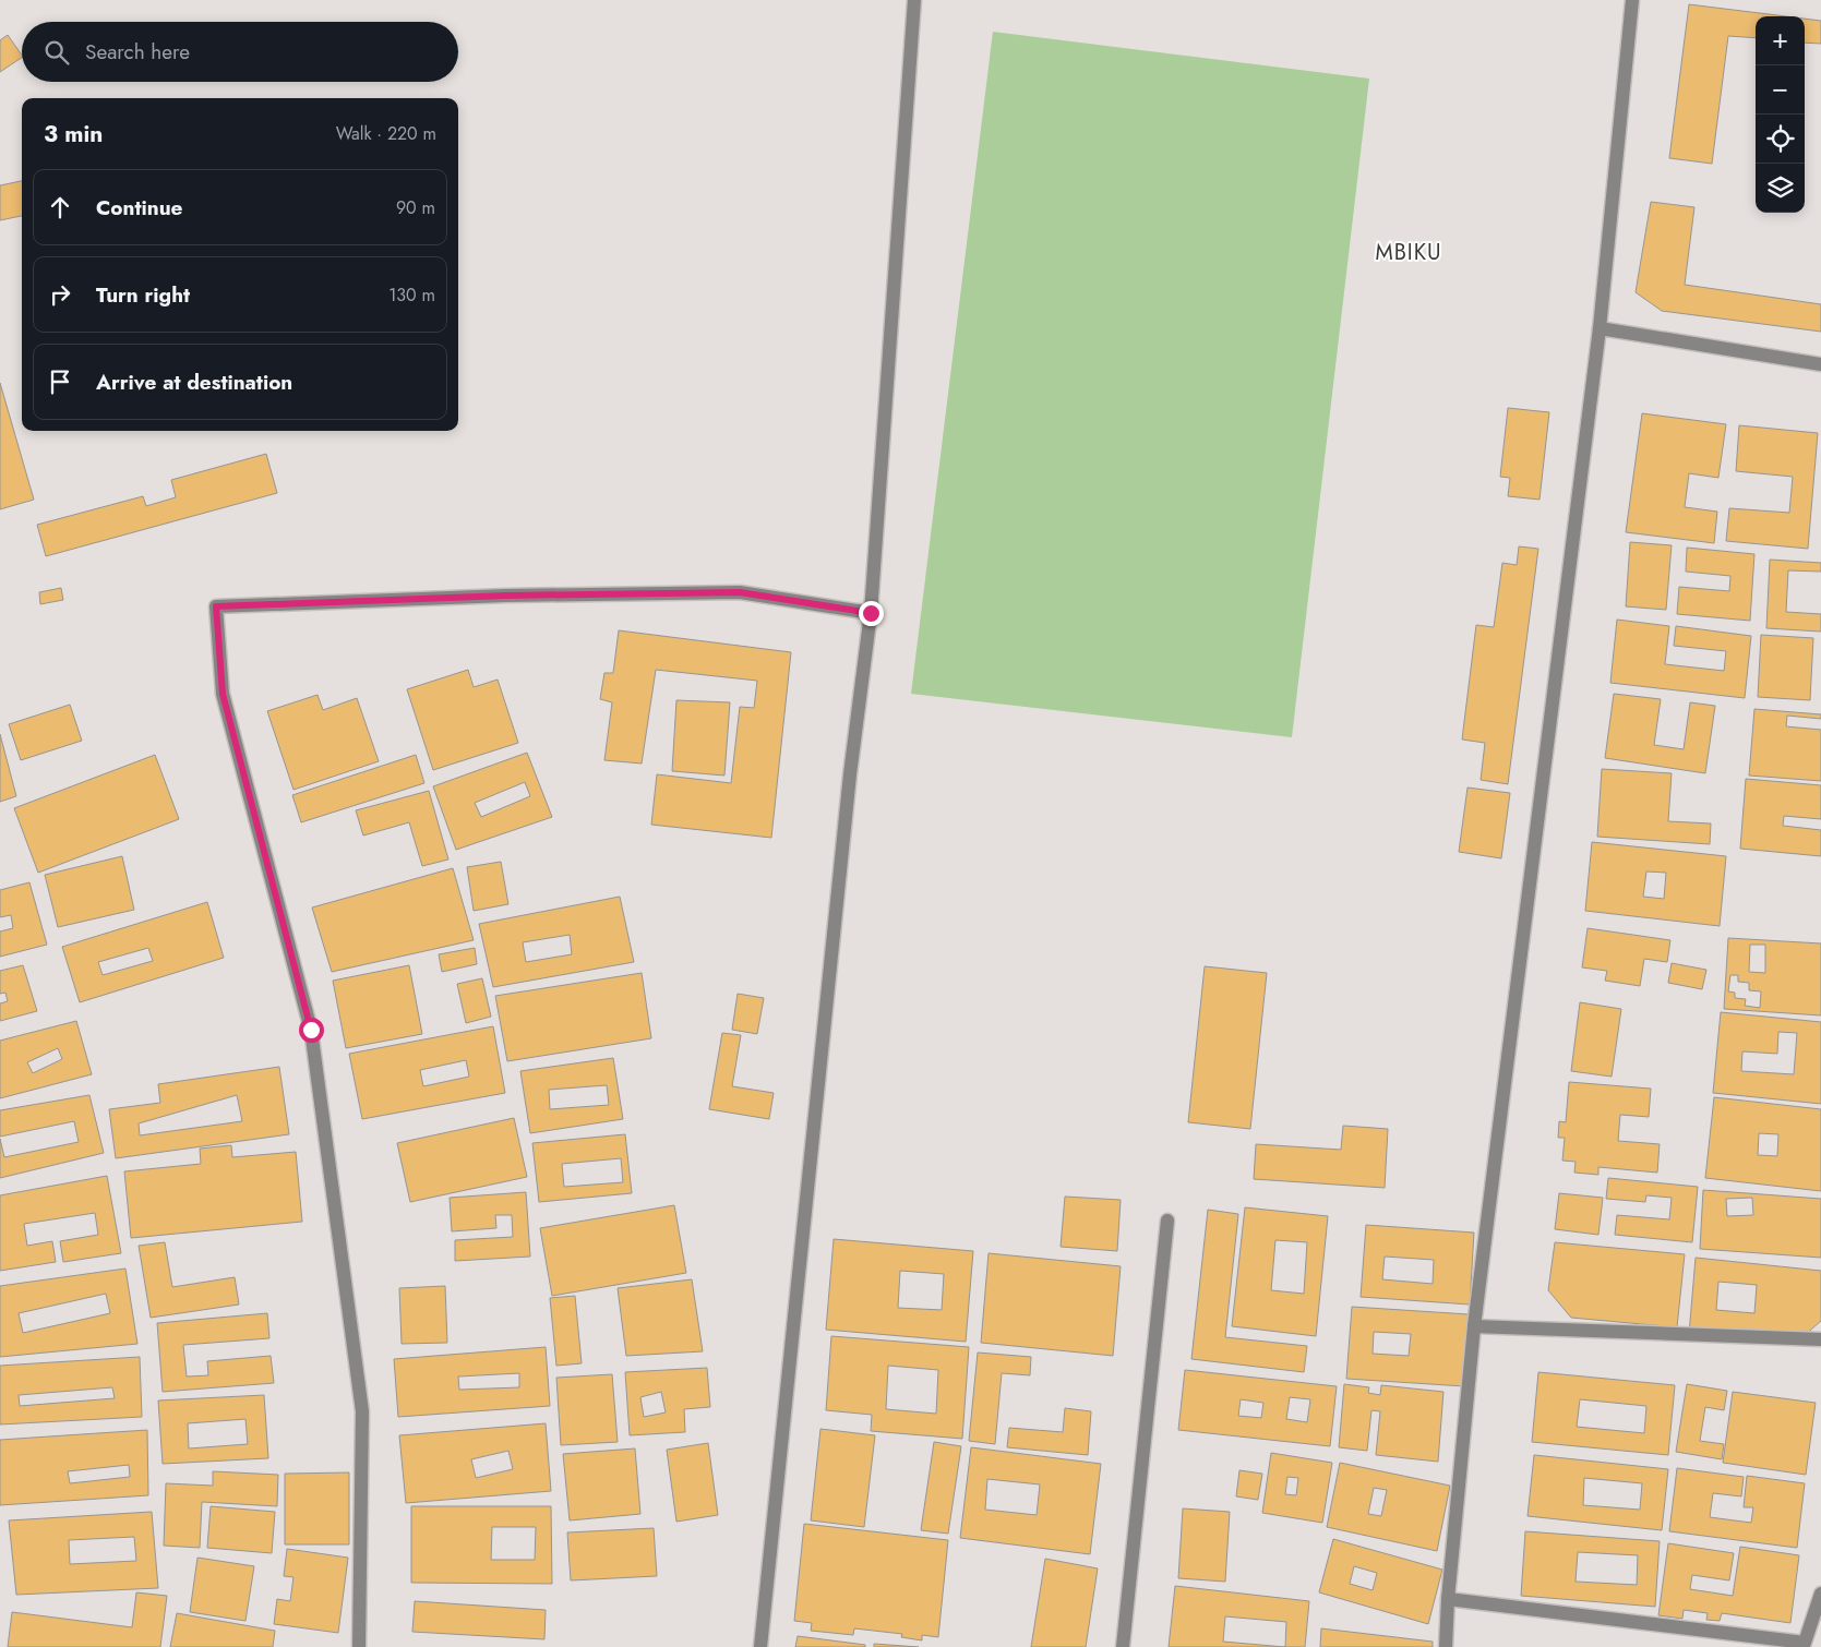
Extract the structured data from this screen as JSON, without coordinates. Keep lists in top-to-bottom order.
{
  "districts": ["MBIKU"],
  "page": {
    "map_buttons": ["+", "−"],
    "search": "Search here",
    "heading": ["3 min", "Walk · 220 m"],
    "list": [
      ["Continue", "90 m"],
      ["Turn right", "130 m"],
      "Arrive at destination"
    ]
  }
}
